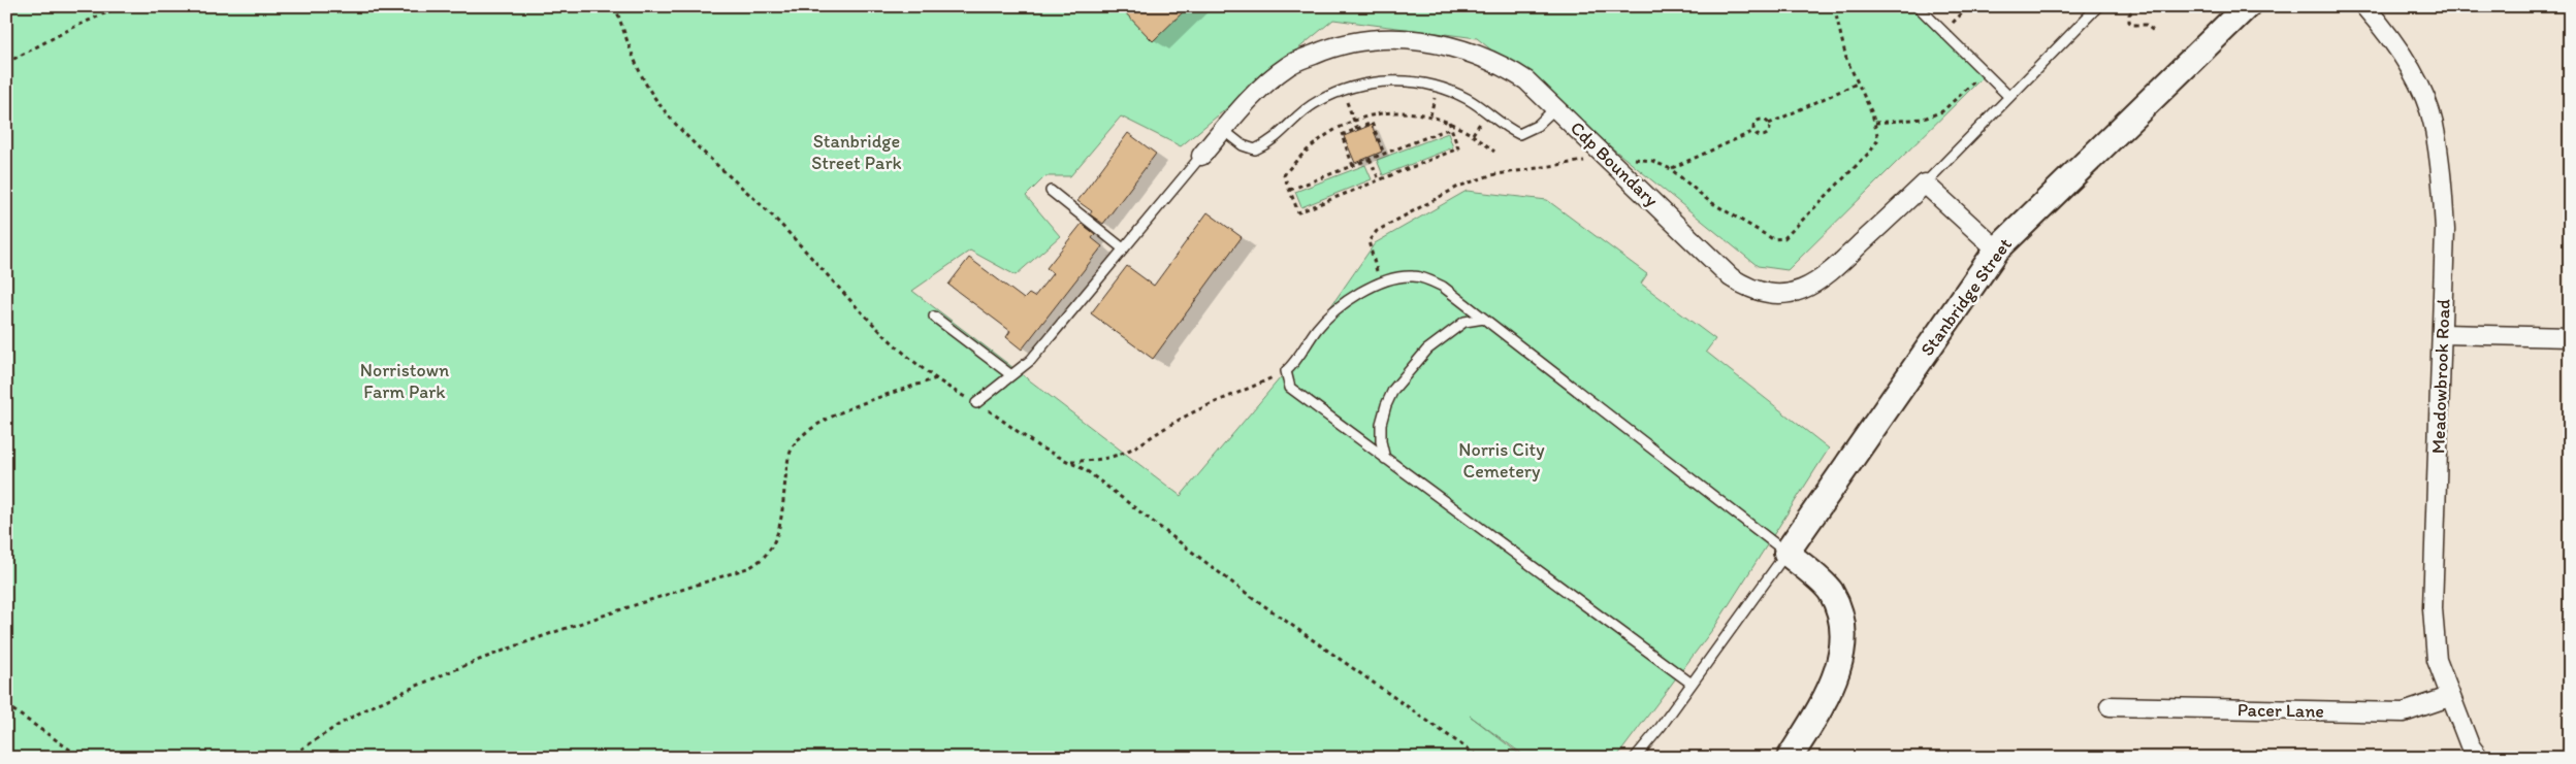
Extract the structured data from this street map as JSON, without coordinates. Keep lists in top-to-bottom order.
{
  "streets": {
    "street": [
      "Cdp Boundary",
      "Stanbridge Street",
      "Meadowbrook Road",
      "Pacer Lane"
    ]
  },
  "crossings": [
    ["Meadowbrook Road", "Pacer Lane"]
  ],
  "parks": ["Stanbridge Street Park", "Norristown Farm Park", "Norris City Cemetery"]
}
